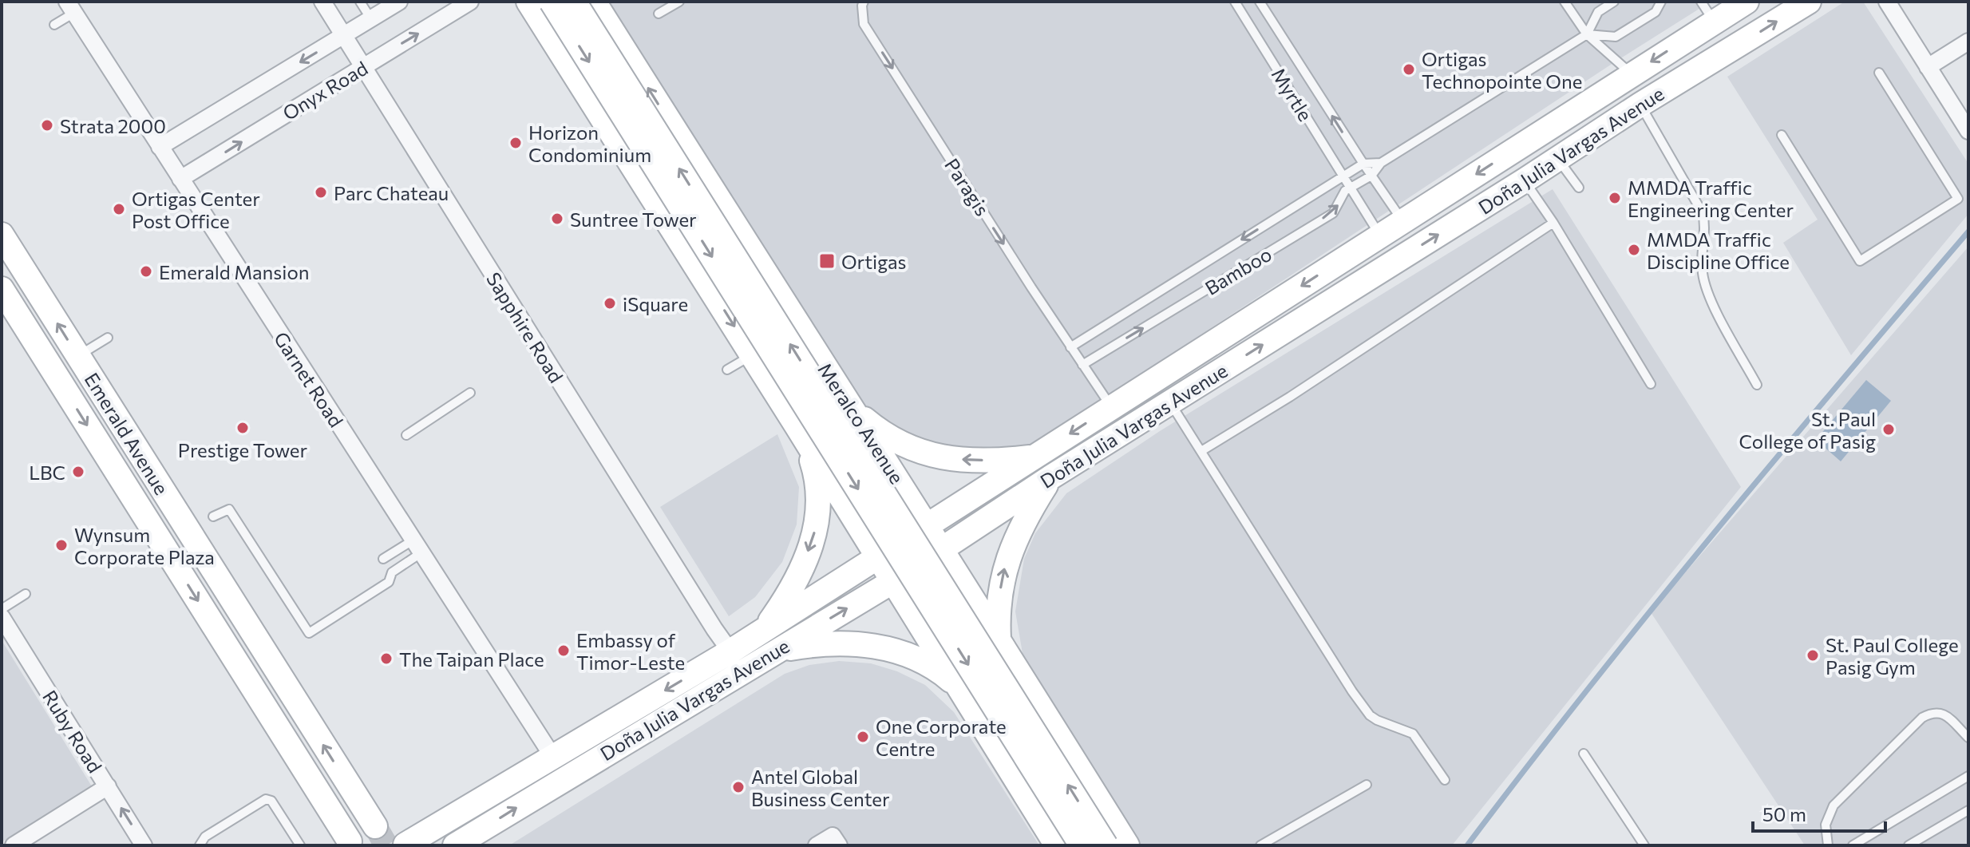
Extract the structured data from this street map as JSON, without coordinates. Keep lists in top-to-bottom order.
{
  "streets": {
    "main road": ["Doña Julia Vargas Avenue", "Meralco Avenue", "Emerald Avenue"],
    "street": [
      "Onyx Road",
      "Sapphire Road",
      "Garnet Road",
      "Ruby Road"
    ],
    "lane": ["Myrtle", "Paragis", "Bamboo"]
  },
  "crossings": [
    ["Onyx Road", "Sapphire Road"],
    ["Onyx Road", "Garnet Road"],
    ["Myrtle", "Doña Julia Vargas Avenue"],
    ["Myrtle", "Bamboo"],
    ["Doña Julia Vargas Avenue", "Paragis"],
    ["Doña Julia Vargas Avenue", "Sapphire Road"],
    ["Doña Julia Vargas Avenue", "Garnet Road"],
    ["Doña Julia Vargas Avenue", "Meralco Avenue"],
    ["Paragis", "Bamboo"]
  ],
  "one_way": ["Paragis"],
  "places": {
    "other": [
      "Ortigas Technopointe One",
      "Strata 2000",
      "Horizon Condominium",
      "Parc Chateau",
      "MMDA Traffic Engineering Center",
      "Ortigas Center Post Office",
      "Suntree Tower",
      "MMDA Traffic Discipline Office",
      "Emerald Mansion",
      "iSquare",
      "Prestige Tower",
      "St. Paul College of Pasig",
      "LBC",
      "Wynsum Corporate Plaza",
      "Embassy of Timor-Leste",
      "St. Paul College Pasig Gym",
      "The Taipan Place",
      "One Corporate Centre",
      "Antel Global Business Center"
    ],
    "transit": ["Ortigas"]
  },
  "scale_bar": "50 m"
}
